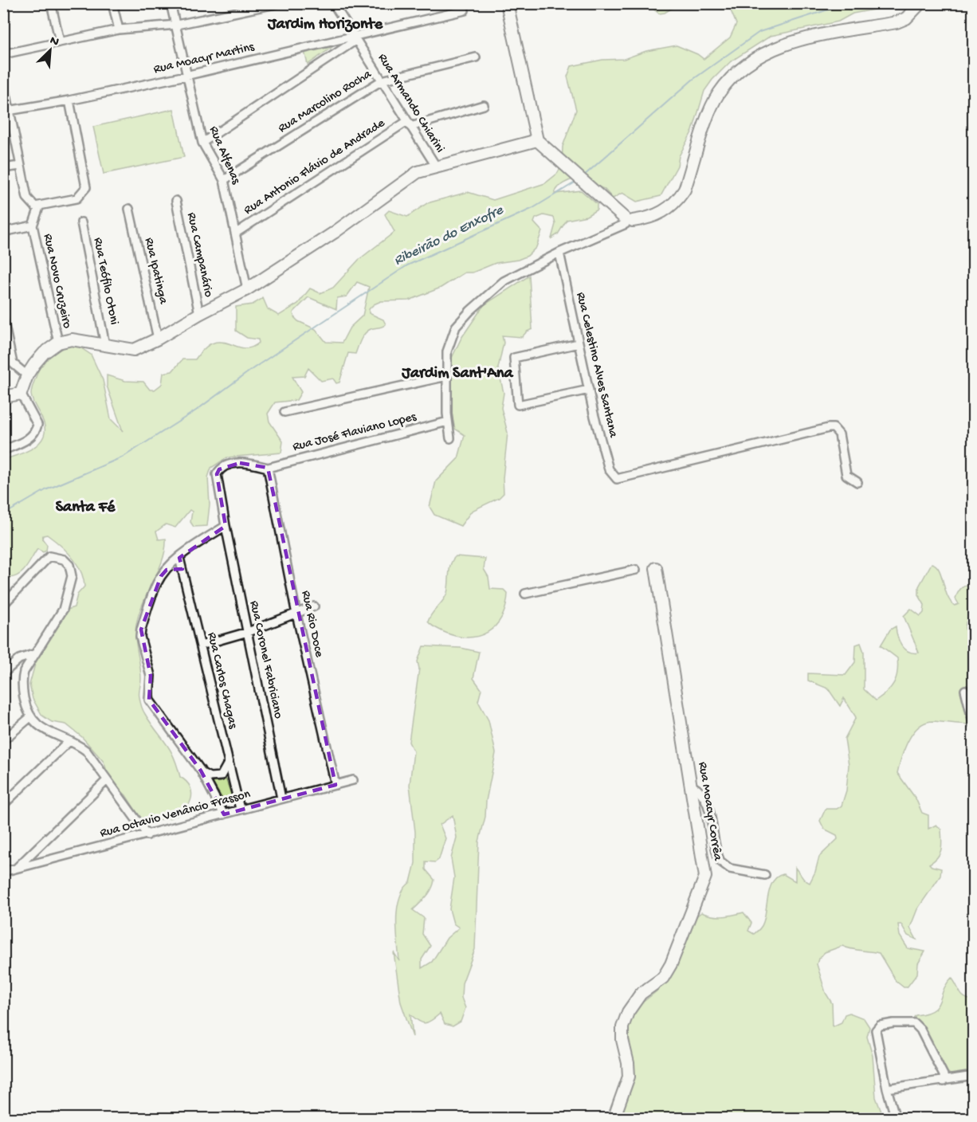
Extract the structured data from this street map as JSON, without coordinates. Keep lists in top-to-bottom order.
{
  "streets": {
    "street": [
      "Rua Moacyr Martins",
      "Rua Marcolino Rocha",
      "Rua Armando Chiarini",
      "Rua Alfenas",
      "Rua Antonio Flávio de Andrade",
      "Rua Campanário",
      "Rua Ipatinga",
      "Rua Novo Cruzeiro",
      "Rua Teófilo Otoni",
      "Rua Celestino Alves Santana",
      "Rua José Flaviano Lopes",
      "Rua Rio Doce",
      "Rua Coronel Fabriciano",
      "Rua Carlos Chagas",
      "Rua Moacyr Corrêa",
      "Rua Octavio Venâncio Frasson"
    ]
  },
  "crossings": [
    ["Rua Moacyr Martins", "Rua Armando Chiarini"],
    ["Rua Moacyr Martins", "Rua Alfenas"],
    ["Rua Marcolino Rocha", "Rua Armando Chiarini"],
    ["Rua Marcolino Rocha", "Rua Alfenas"],
    ["Rua Armando Chiarini", "Rua Antonio Flávio de Andrade"],
    ["Rua Alfenas", "Rua Antonio Flávio de Andrade"],
    ["Rua José Flaviano Lopes", "Rua Rio Doce"],
    ["Rua José Flaviano Lopes", "Rua Coronel Fabriciano"],
    ["Rua Rio Doce", "Rua Coronel Fabriciano"],
    ["Rua Rio Doce", "Rua Octavio Venâncio Frasson"],
    ["Rua Coronel Fabriciano", "Rua Octavio Venâncio Frasson"],
    ["Rua Carlos Chagas", "Rua Octavio Venâncio Frasson"]
  ],
  "districts": ["Jardim Horizonte", "Jardim Sant'Ana", "Santa Fé"],
  "water": ["Ribeirão do Enxofre"],
  "north": "top right"
}
